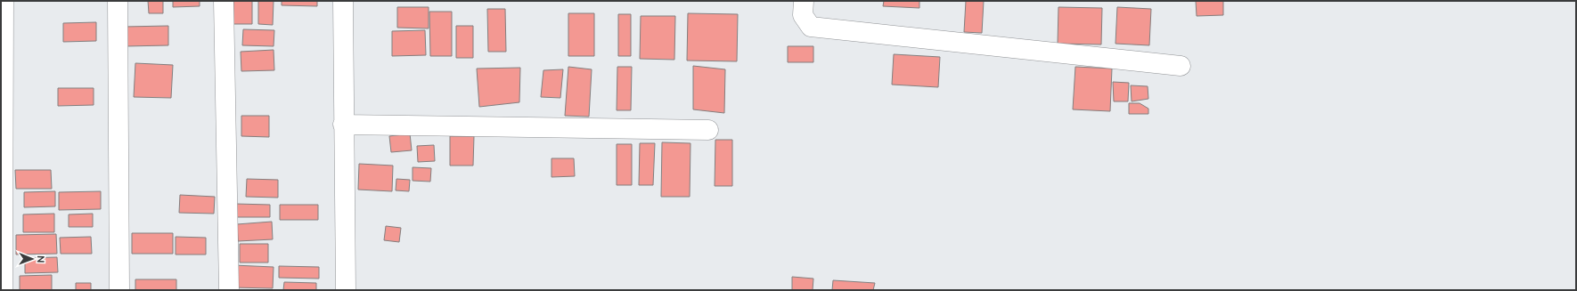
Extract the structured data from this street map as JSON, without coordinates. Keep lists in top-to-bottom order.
{
  "north": "right"
}
